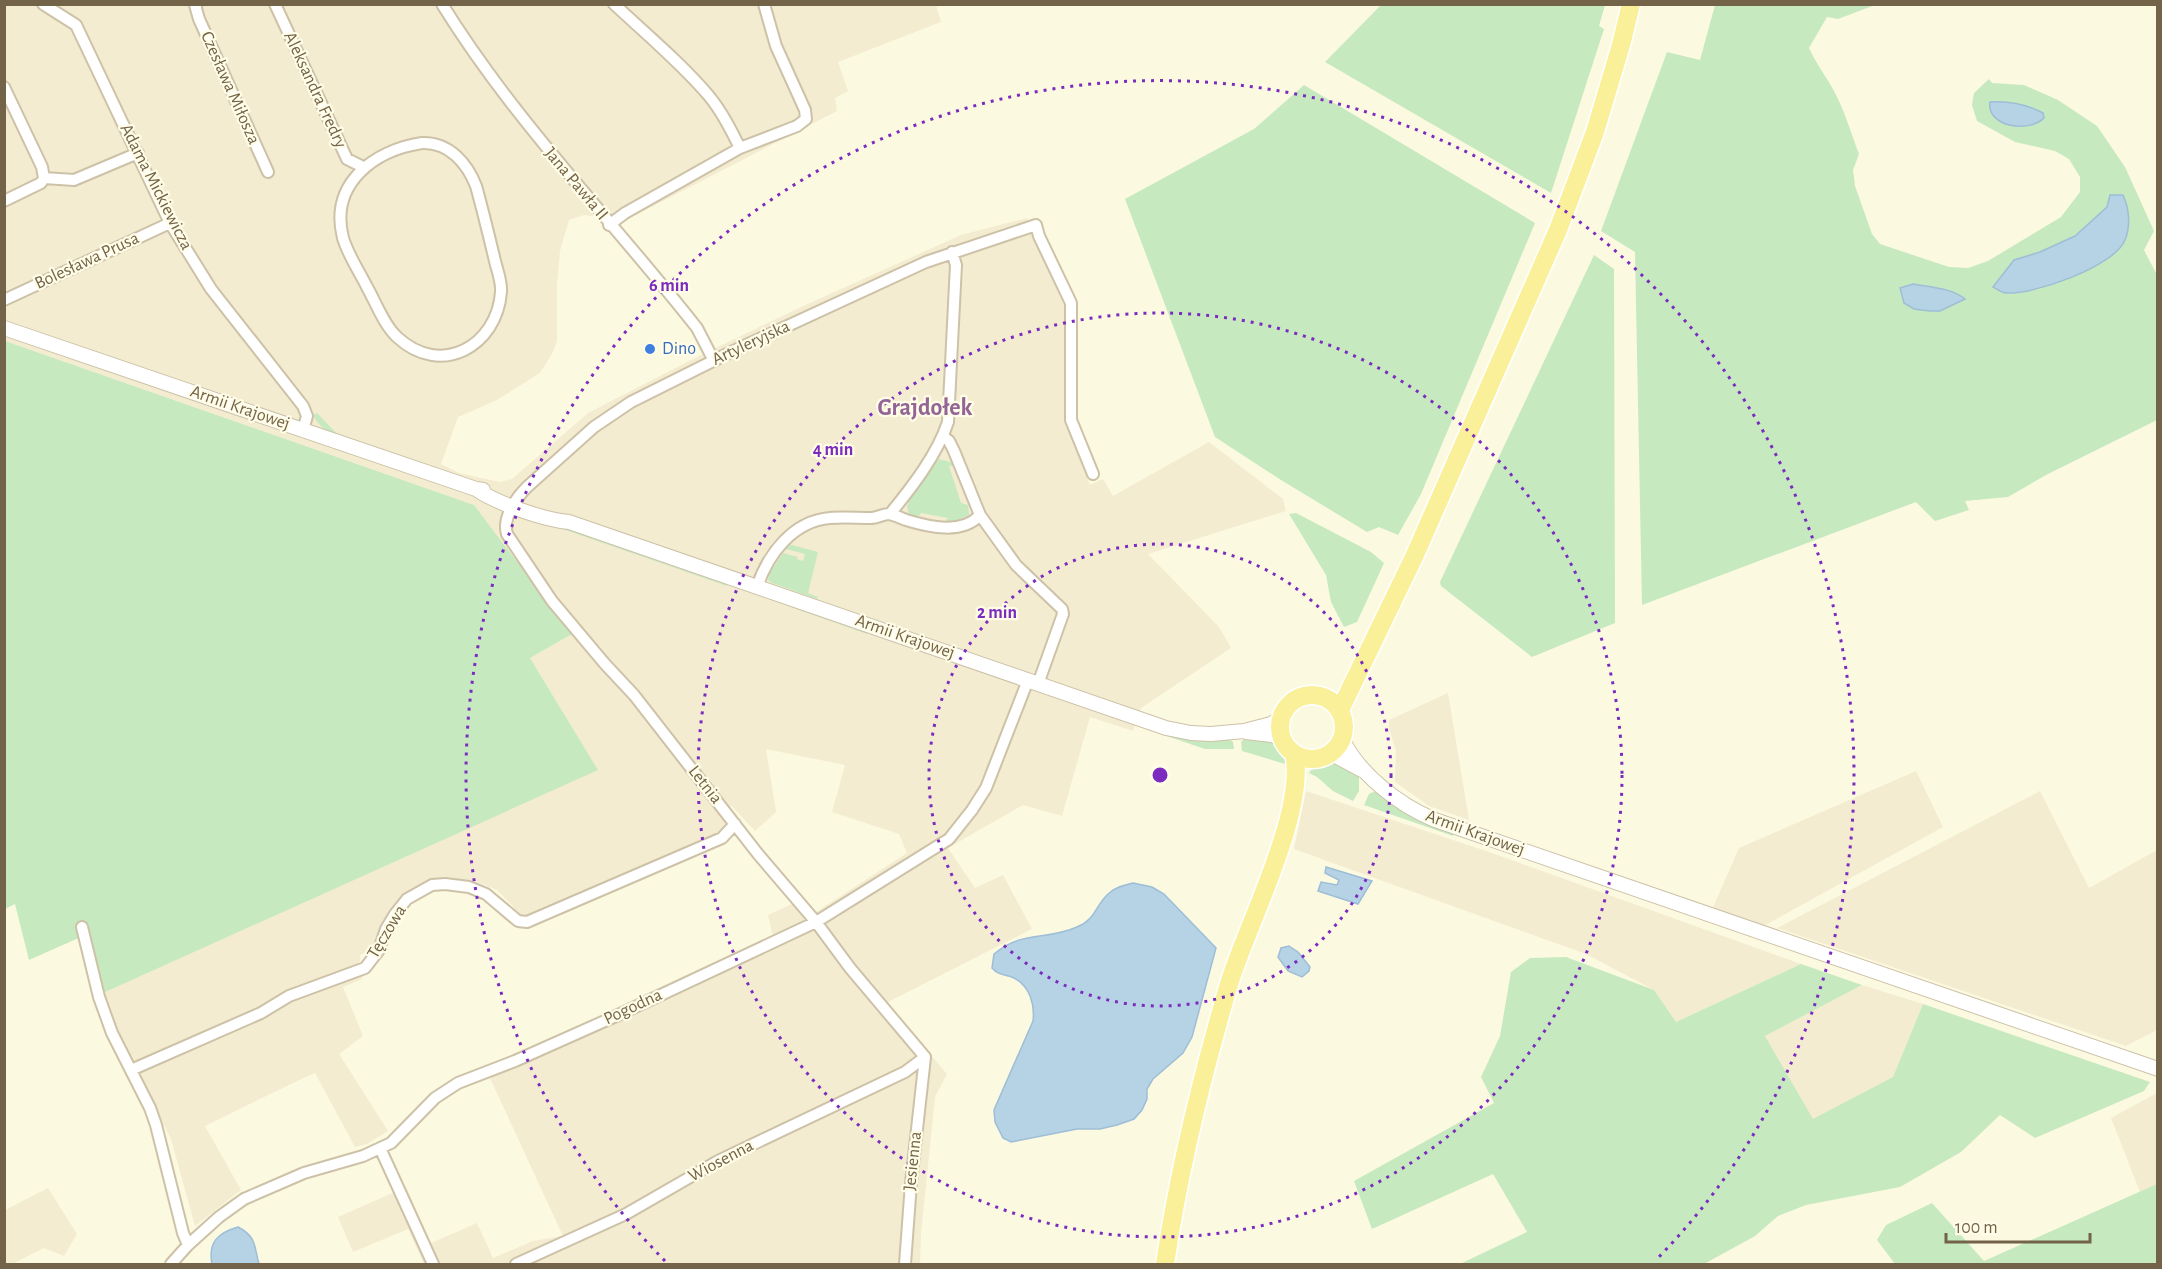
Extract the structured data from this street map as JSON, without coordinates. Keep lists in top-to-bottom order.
{
  "streets": {
    "street": [
      "Czesława Miłosza",
      "Aleksandra Fredry",
      "Jana Pawła II",
      "Adama Mickiewicza",
      "Bolesława Prusa",
      "Artyleryjska",
      "Armii Krajowej",
      "Letnia",
      "Tęczowa",
      "Pogodna",
      "Wiosenna",
      "Jesienna"
    ]
  },
  "crossings": [
    ["Jana Pawła II", "Artyleryjska"],
    ["Adama Mickiewicza", "Bolesława Prusa"],
    ["Adama Mickiewicza", "Armii Krajowej"],
    ["Artyleryjska", "Armii Krajowej"],
    ["Artyleryjska", "Letnia"],
    ["Armii Krajowej", "Letnia"],
    ["Armii Krajowej", "Pogodna"],
    ["Letnia", "Tęczowa"],
    ["Letnia", "Pogodna"],
    ["Letnia", "Wiosenna"],
    ["Letnia", "Jesienna"],
    ["Wiosenna", "Jesienna"]
  ],
  "districts": ["Grajdołek"],
  "places": ["Dino"],
  "scale_bar": "100 m",
  "rings": ["6 min", "4 min", "2 min"]
}
